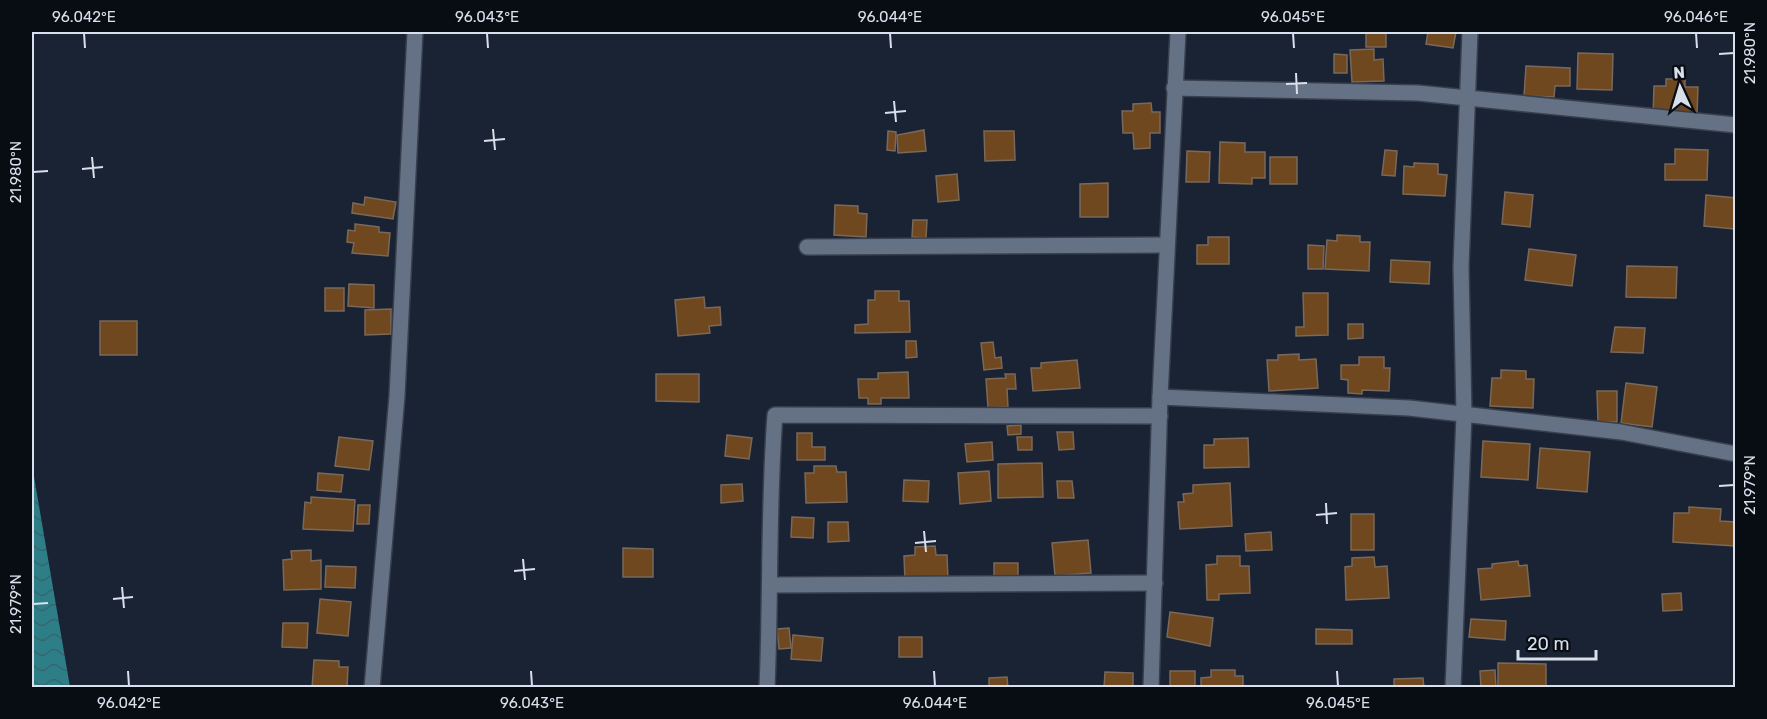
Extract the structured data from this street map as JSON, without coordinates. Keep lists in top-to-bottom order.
{
  "scale_bar": "20 m",
  "north": "top",
  "coordinates": [
    "96.042°E",
    "96.043°E",
    "96.044°E",
    "96.045°E",
    "96.046°E",
    "21.980°N",
    "21.979°N"
  ]
}
